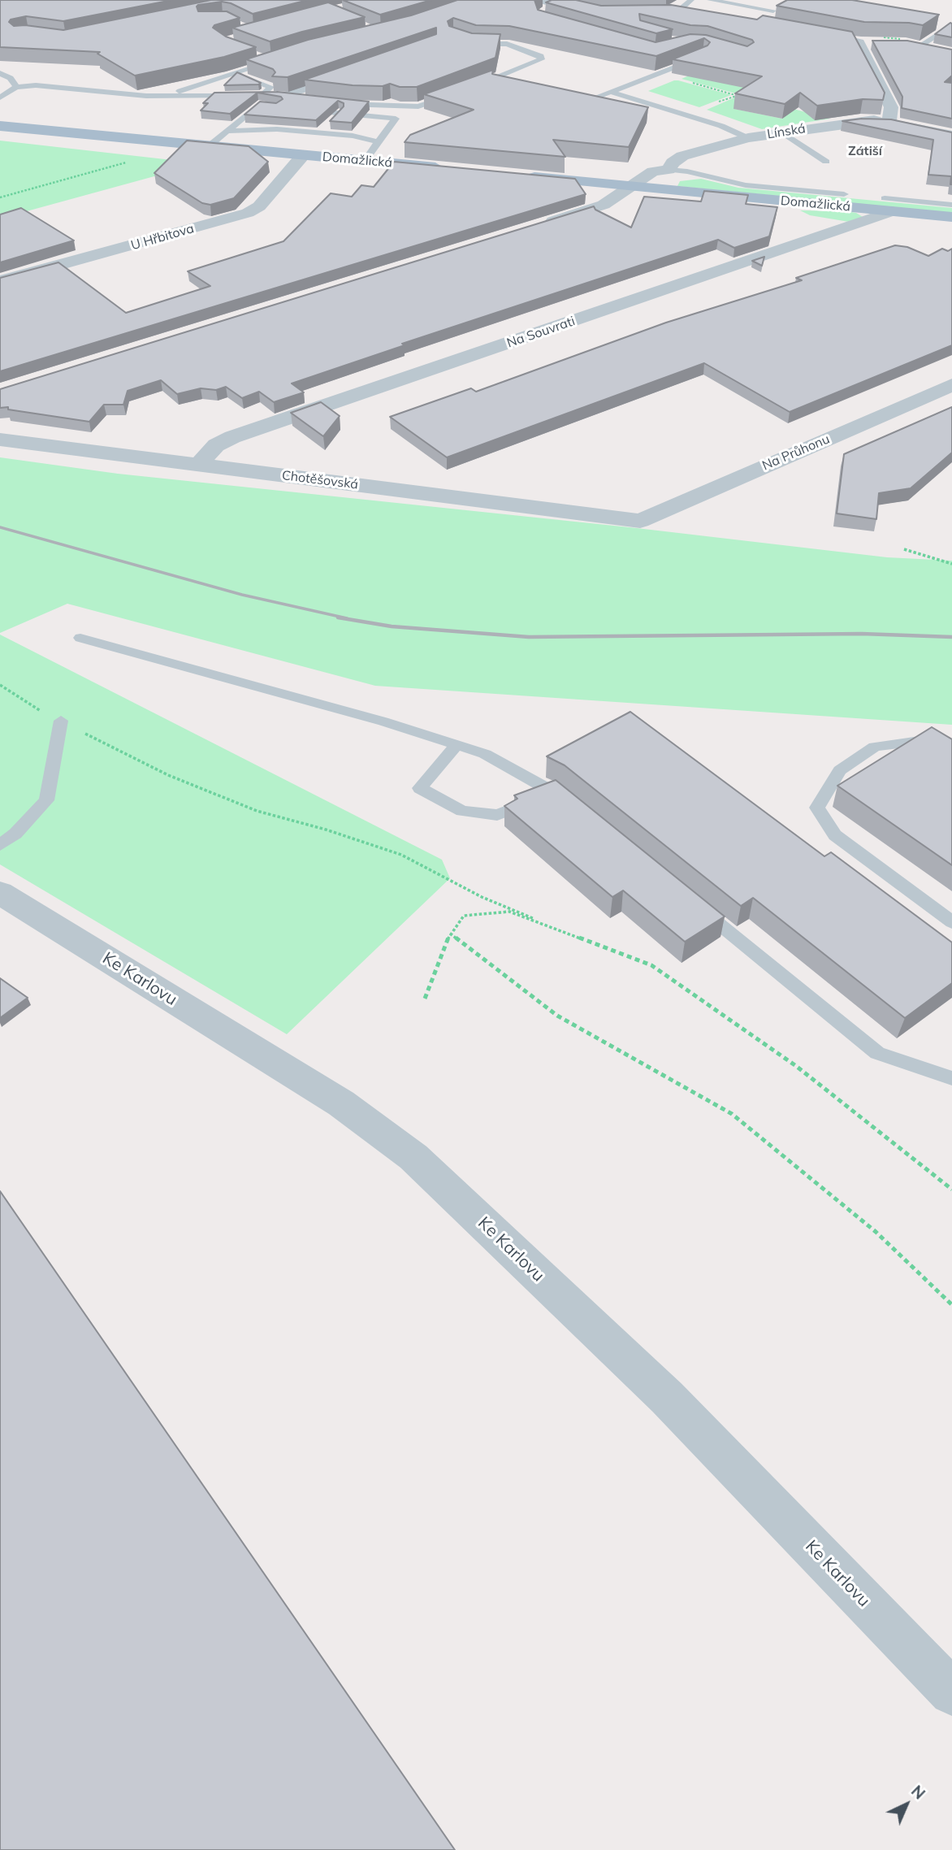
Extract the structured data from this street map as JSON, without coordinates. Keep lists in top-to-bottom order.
{
  "streets": {
    "main road": ["Domažlická"],
    "street": [
      "Línská",
      "U Hřbitova",
      "Na Souvrati",
      "Na Průhonu",
      "Chotěšovská",
      "Ke Karlovu"
    ]
  },
  "crossings": [
    ["Línská", "Domažlická"],
    ["Domažlická", "U Hřbitova"],
    ["Domažlická", "Na Souvrati"],
    ["Na Souvrati", "Chotěšovská"],
    ["Na Průhonu", "Chotěšovská"]
  ],
  "districts": ["Zátiší"],
  "north": "top right"
}
